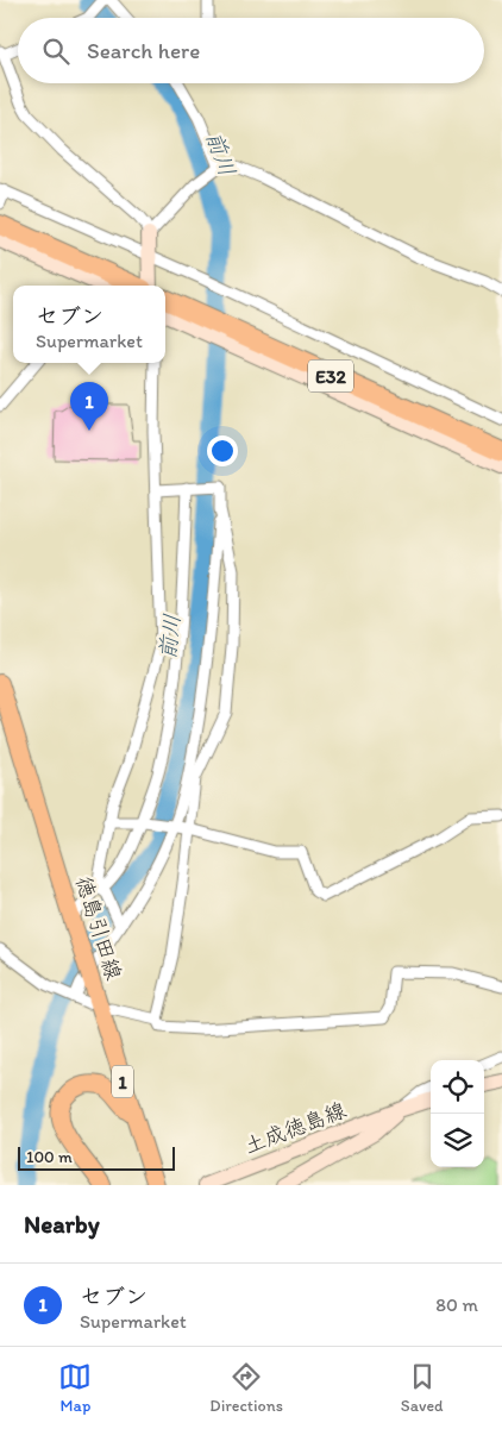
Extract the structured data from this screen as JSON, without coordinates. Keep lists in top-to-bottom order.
{
  "streets": {
    "highway": ["E32"],
    "main road": ["徳島引田線", "1"],
    "street": ["土成徳島線"]
  },
  "water": ["前川"],
  "scale_bar": "100 m",
  "page": {
    "search": "Search here",
    "popup": ["セブン", "Supermarket"],
    "pins": "1",
    "scale": "100 m",
    "heading": "Nearby",
    "list": [
      {
        "mark": "1",
        "name": "セブン",
        "note": "Supermarket",
        "value": "80 m"
      }
    ],
    "nav": ["Map", "Directions", "Saved"]
  }
}
